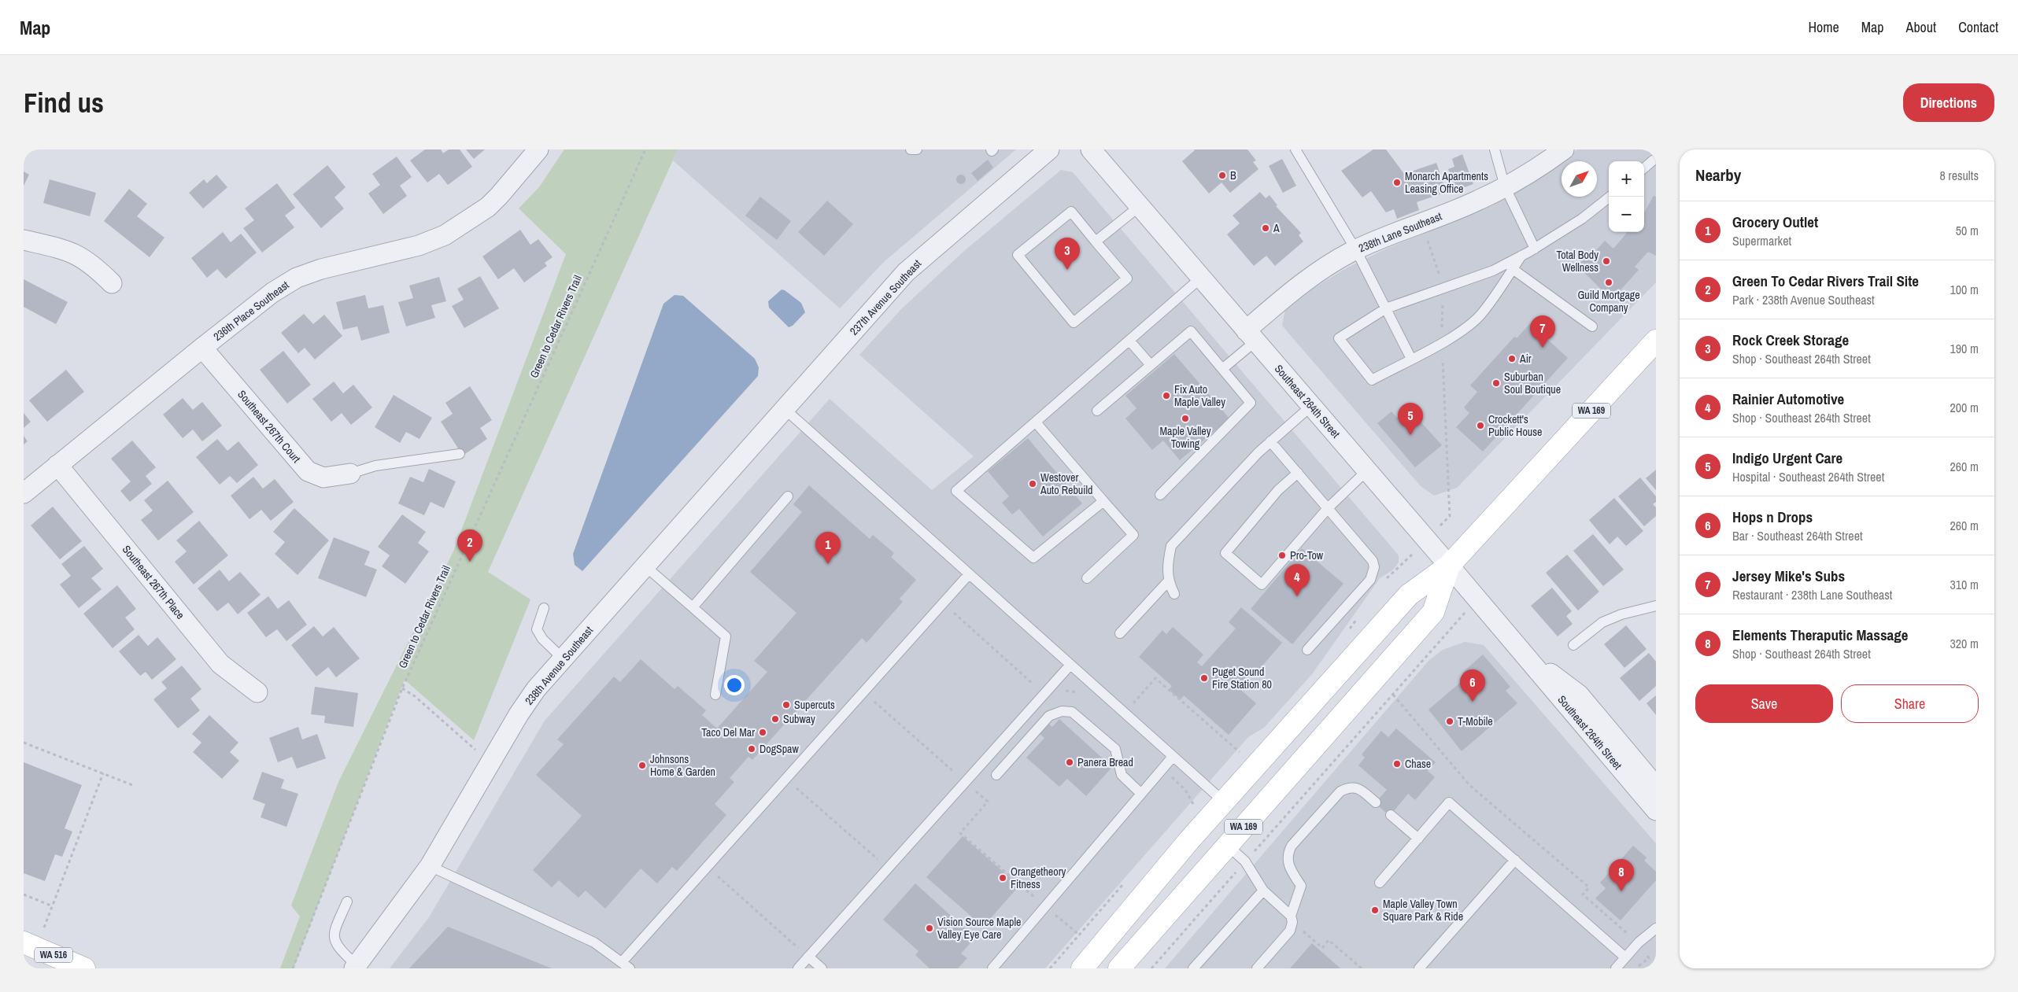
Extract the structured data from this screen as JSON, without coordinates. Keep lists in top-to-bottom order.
{
  "streets": {
    "main road": ["WA 169", "WA 516"],
    "street": [
      "238th Lane Southeast",
      "237th Avenue Southeast",
      "236th Place Southeast",
      "Southeast 264th Street",
      "Southeast 267th Court",
      "Southeast 267th Place",
      "238th Avenue Southeast"
    ],
    "path": ["Green to Cedar Rivers Trail"]
  },
  "crossings": [
    ["238th Lane Southeast", "Southeast 264th Street"],
    ["237th Avenue Southeast", "238th Avenue Southeast"],
    ["236th Place Southeast", "Southeast 267th Court"],
    ["236th Place Southeast", "Southeast 267th Place"],
    ["Southeast 264th Street", "WA 169"]
  ],
  "places": [
    "B",
    "Monarch Apartments Leasing Office",
    "A",
    "Total Body Wellness",
    "Guild Mortgage Company",
    "Air",
    "Suburban Soul Boutique",
    "Fix Auto Maple Valley",
    "Maple Valley Towing",
    "Crockett's Public House",
    "Westover Auto Rebuild",
    "Pro-Tow",
    "Puget Sound Fire Station 80",
    "Supercuts",
    "Subway",
    "T-Mobile",
    "Taco Del Mar",
    "DogSpaw",
    "Panera Bread",
    "Chase",
    "Johnsons Home & Garden",
    "Orangetheory Fitness",
    "Maple Valley Town Square Park & Ride",
    "Vision Source Maple Valley Eye Care"
  ],
  "north": "top right",
  "page": {
    "header": "Map",
    "nav": [
      "Home",
      "Map",
      "About",
      "Contact"
    ],
    "buttons": [
      "Directions",
      ["Save", "Share"]
    ],
    "title": "Find us",
    "heading": ["Nearby", "8 results"],
    "map_buttons": ["+", "−"],
    "list": [
      {
        "mark": "1",
        "name": "Grocery Outlet",
        "note": "Supermarket",
        "value": "50 m"
      },
      {
        "mark": "2",
        "name": "Green To Cedar Rivers Trail Site",
        "note": "Park · 238th Avenue Southeast",
        "value": "100 m"
      },
      {
        "mark": "3",
        "name": "Rock Creek Storage",
        "note": "Shop · Southeast 264th Street",
        "value": "190 m"
      },
      {
        "mark": "4",
        "name": "Rainier Automotive",
        "note": "Shop · Southeast 264th Street",
        "value": "200 m"
      },
      {
        "mark": "5",
        "name": "Indigo Urgent Care",
        "note": "Hospital · Southeast 264th Street",
        "value": "260 m"
      },
      {
        "mark": "6",
        "name": "Hops n Drops",
        "note": "Bar · Southeast 264th Street",
        "value": "260 m"
      },
      {
        "mark": "7",
        "name": "Jersey Mike's Subs",
        "note": "Restaurant · 238th Lane Southeast",
        "value": "310 m"
      },
      {
        "mark": "8",
        "name": "Elements Theraputic Massage",
        "note": "Shop · Southeast 264th Street",
        "value": "320 m"
      }
    ],
    "pins": [
      "3",
      "7",
      "5",
      "2",
      "1",
      "4",
      "6",
      "8"
    ]
  }
}
